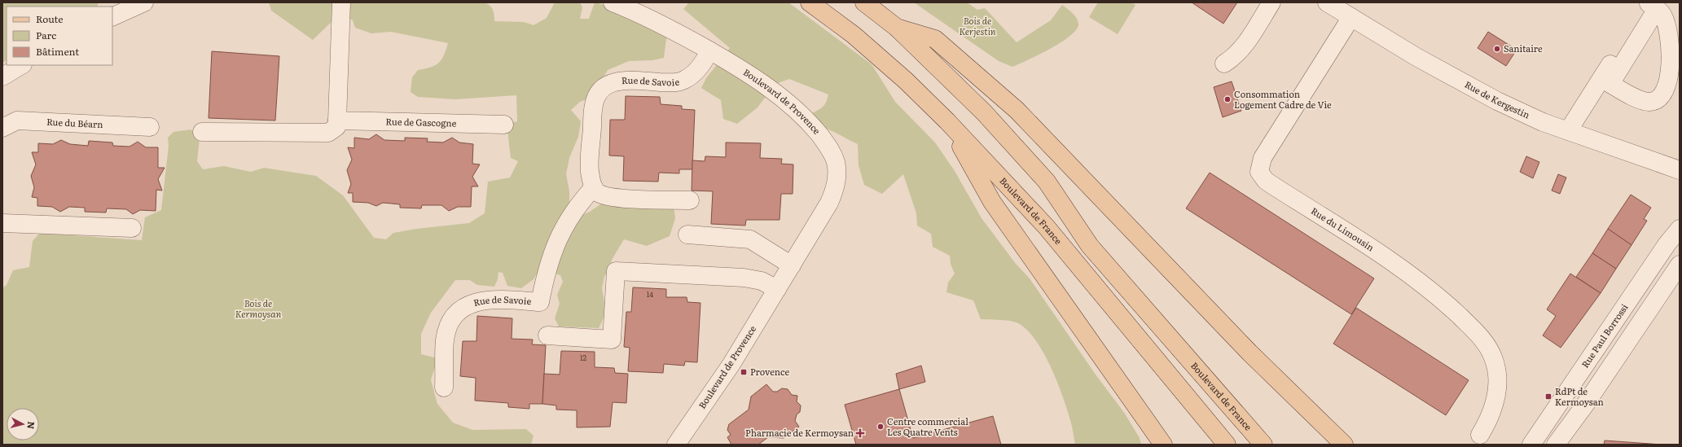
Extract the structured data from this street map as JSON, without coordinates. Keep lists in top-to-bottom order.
{
  "streets": {
    "main road": ["Boulevard de France"],
    "street": [
      "Rue de Savoie",
      "Rue de Kergestin",
      "Boulevard de Provence",
      "Rue de Gascogne",
      "Rue du Béarn",
      "Rue du Limousin",
      "Rue Paul Borrossi"
    ]
  },
  "crossings": [
    ["Rue de Savoie", "Boulevard de Provence"],
    ["Rue de Kergestin", "Rue du Limousin"]
  ],
  "parks": ["Bois de Kerjestin", "Bois de Kermoysan"],
  "places": {
    "other": ["Sanitaire", "Consommation Logement Cadre de Vie", "Centre commercial Les Quatre Vents"],
    "transit": ["Provence", "RdPt de Kermoysan"],
    "health": ["Pharmacie de Kermoysan"]
  },
  "house_numbers": ["14", "12"],
  "legend": ["Route", "Parc", "Bâtiment"],
  "north": "right"
}
